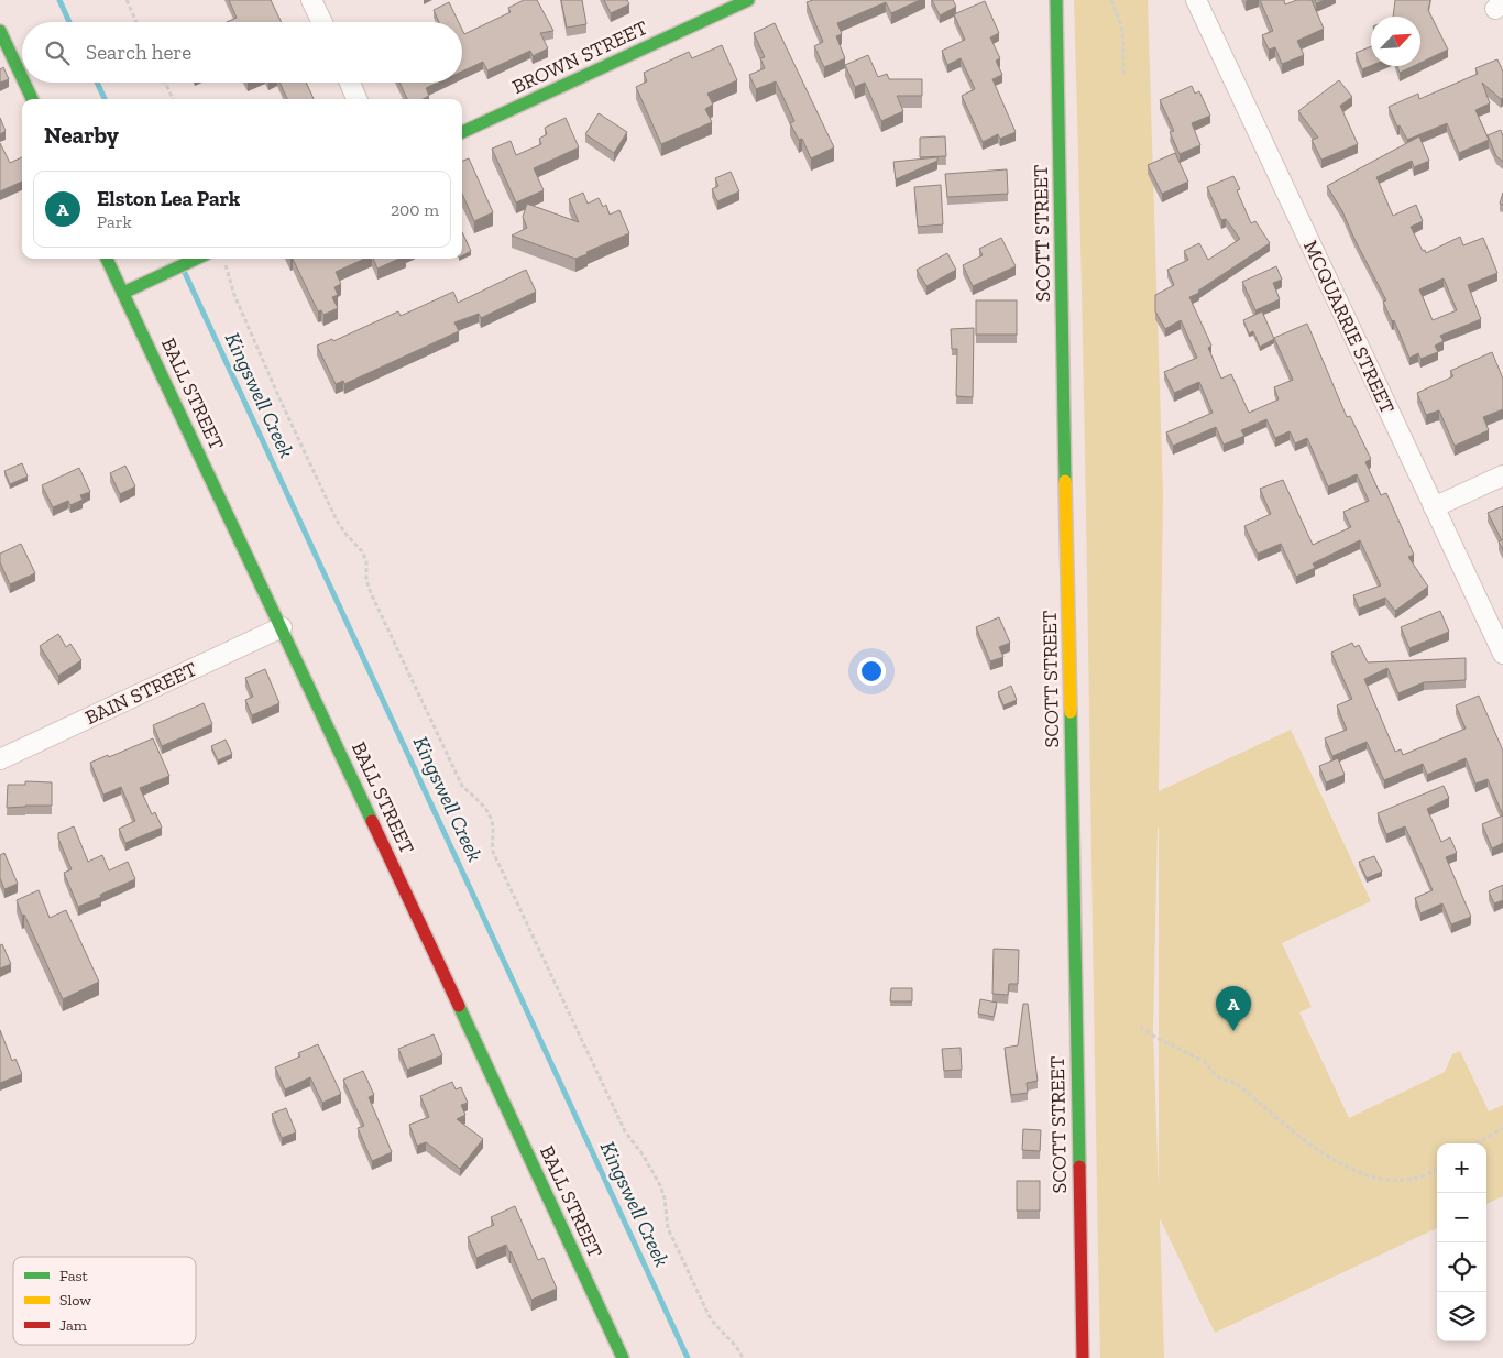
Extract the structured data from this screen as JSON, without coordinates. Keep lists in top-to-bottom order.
{
  "streets": {
    "street": [
      "BROWN STREET",
      "SCOTT STREET",
      "MCQUARRIE STREET",
      "BALL STREET",
      "BAIN STREET"
    ]
  },
  "crossings": [
    ["BALL STREET", "BAIN STREET"]
  ],
  "water": ["Kingswell Creek"],
  "legend": ["Fast", "Slow", "Jam"],
  "north": "top right",
  "page": {
    "search": "Search here",
    "heading": "Nearby",
    "list": [
      {
        "mark": "A",
        "name": "Elston Lea Park",
        "note": "Park",
        "value": "200 m"
      }
    ],
    "pins": "A",
    "map_buttons": ["+", "−"]
  }
}
